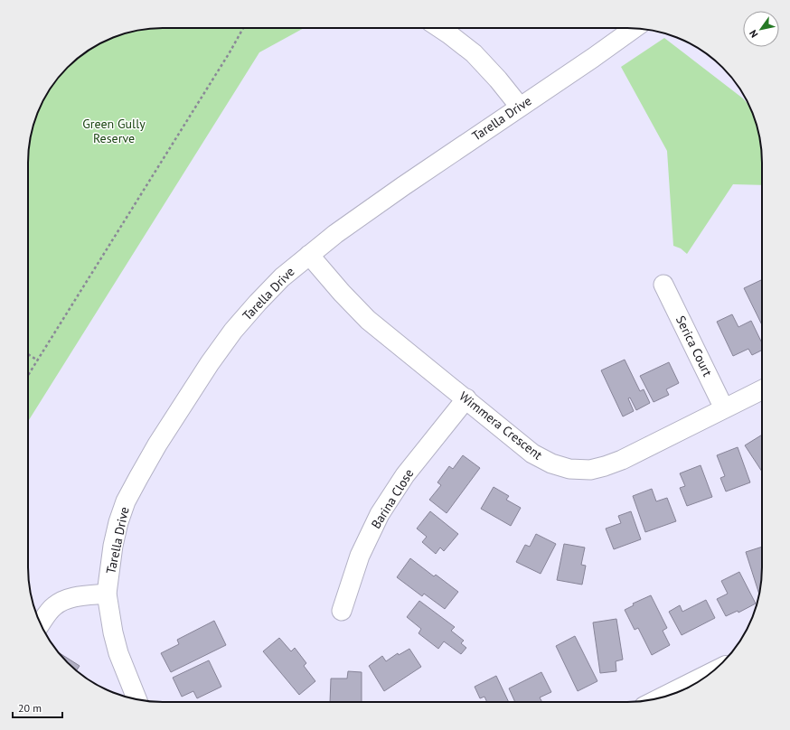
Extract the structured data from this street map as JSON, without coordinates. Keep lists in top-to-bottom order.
{
  "streets": {
    "street": [
      "Tarella Drive",
      "Serica Court",
      "Wimmera Crescent",
      "Barina Close"
    ]
  },
  "crossings": [
    ["Tarella Drive", "Wimmera Crescent"],
    ["Serica Court", "Wimmera Crescent"],
    ["Wimmera Crescent", "Barina Close"]
  ],
  "parks": ["Green Gully Reserve"],
  "scale_bar": "20 m",
  "north": "bottom left"
}
